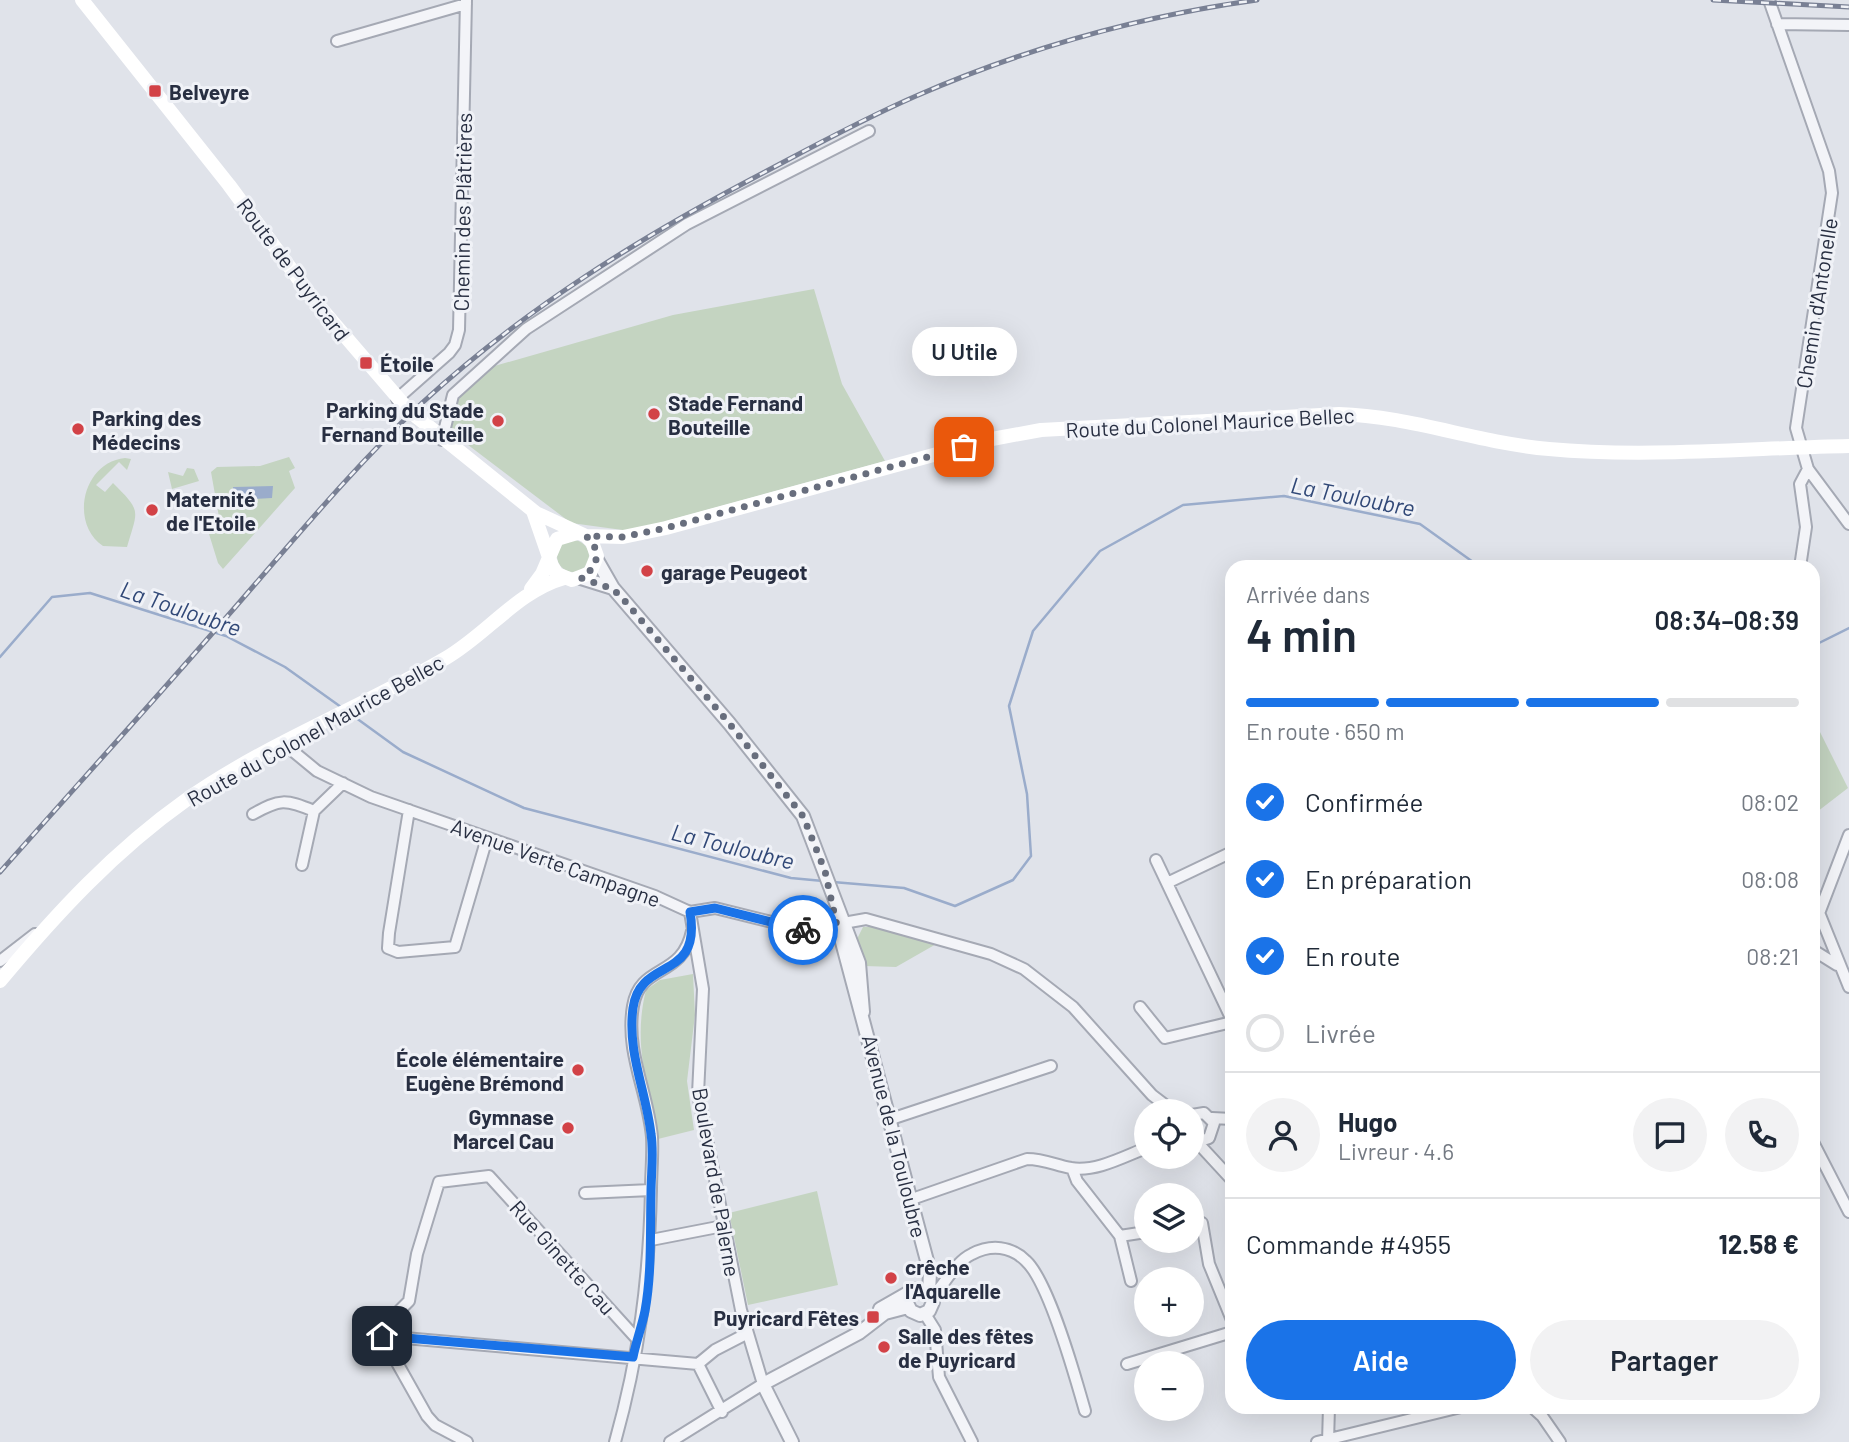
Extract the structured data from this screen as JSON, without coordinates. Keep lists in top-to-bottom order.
{
  "streets": {
    "main road": ["Route de Puyricard", "Route du Colonel Maurice Bellec"],
    "street": [
      "Chemin des Plâtrières",
      "Chemin d'Antonelle",
      "Avenue Verte Campagne",
      "Avenue de la Touloubre",
      "Boulevard de Palerne",
      "Rue Ginette Cau"
    ]
  },
  "crossings": [
    ["Chemin des Plâtrières", "Route de Puyricard"],
    ["Route de Puyricard", "Route du Colonel Maurice Bellec"],
    ["Route de Puyricard", "Avenue de la Touloubre"],
    ["Chemin d'Antonelle", "Route du Colonel Maurice Bellec"],
    ["Route du Colonel Maurice Bellec", "Avenue Verte Campagne"],
    ["Route du Colonel Maurice Bellec", "Avenue de la Touloubre"],
    ["Avenue Verte Campagne", "Avenue de la Touloubre"],
    ["Avenue Verte Campagne", "Boulevard de Palerne"]
  ],
  "water": ["La Touloubre"],
  "places": {
    "transit": ["Belveyre", "Étoile", "Puyricard Fêtes"],
    "other": [
      "Stade Fernand Bouteille",
      "Parking du Stade Fernand Bouteille",
      "Parking des Médecins",
      "U Utile",
      "Maternité de l'Etoile",
      "garage Peugeot",
      "École élémentaire Eugène Brémond",
      "Gymnase Marcel Cau",
      "crêche l'Aquarelle",
      "Salle des fêtes de Puyricard"
    ]
  },
  "page": {
    "bubble": "U Utile",
    "heading": ["4 min", "Arrivée dans", "08:34–08:39"],
    "panel": [
      "Hugo",
      "Livreur · 4.6",
      "Commande #4955",
      "12.58 €"
    ],
    "bar": "En route · 650 m",
    "list": [
      ["Confirmée", "08:02"],
      ["En préparation", "08:08"],
      ["En route", "08:21"],
      "Livrée"
    ],
    "map_buttons": ["+", "−"],
    "buttons": ["Aide", "Partager"]
  }
}
